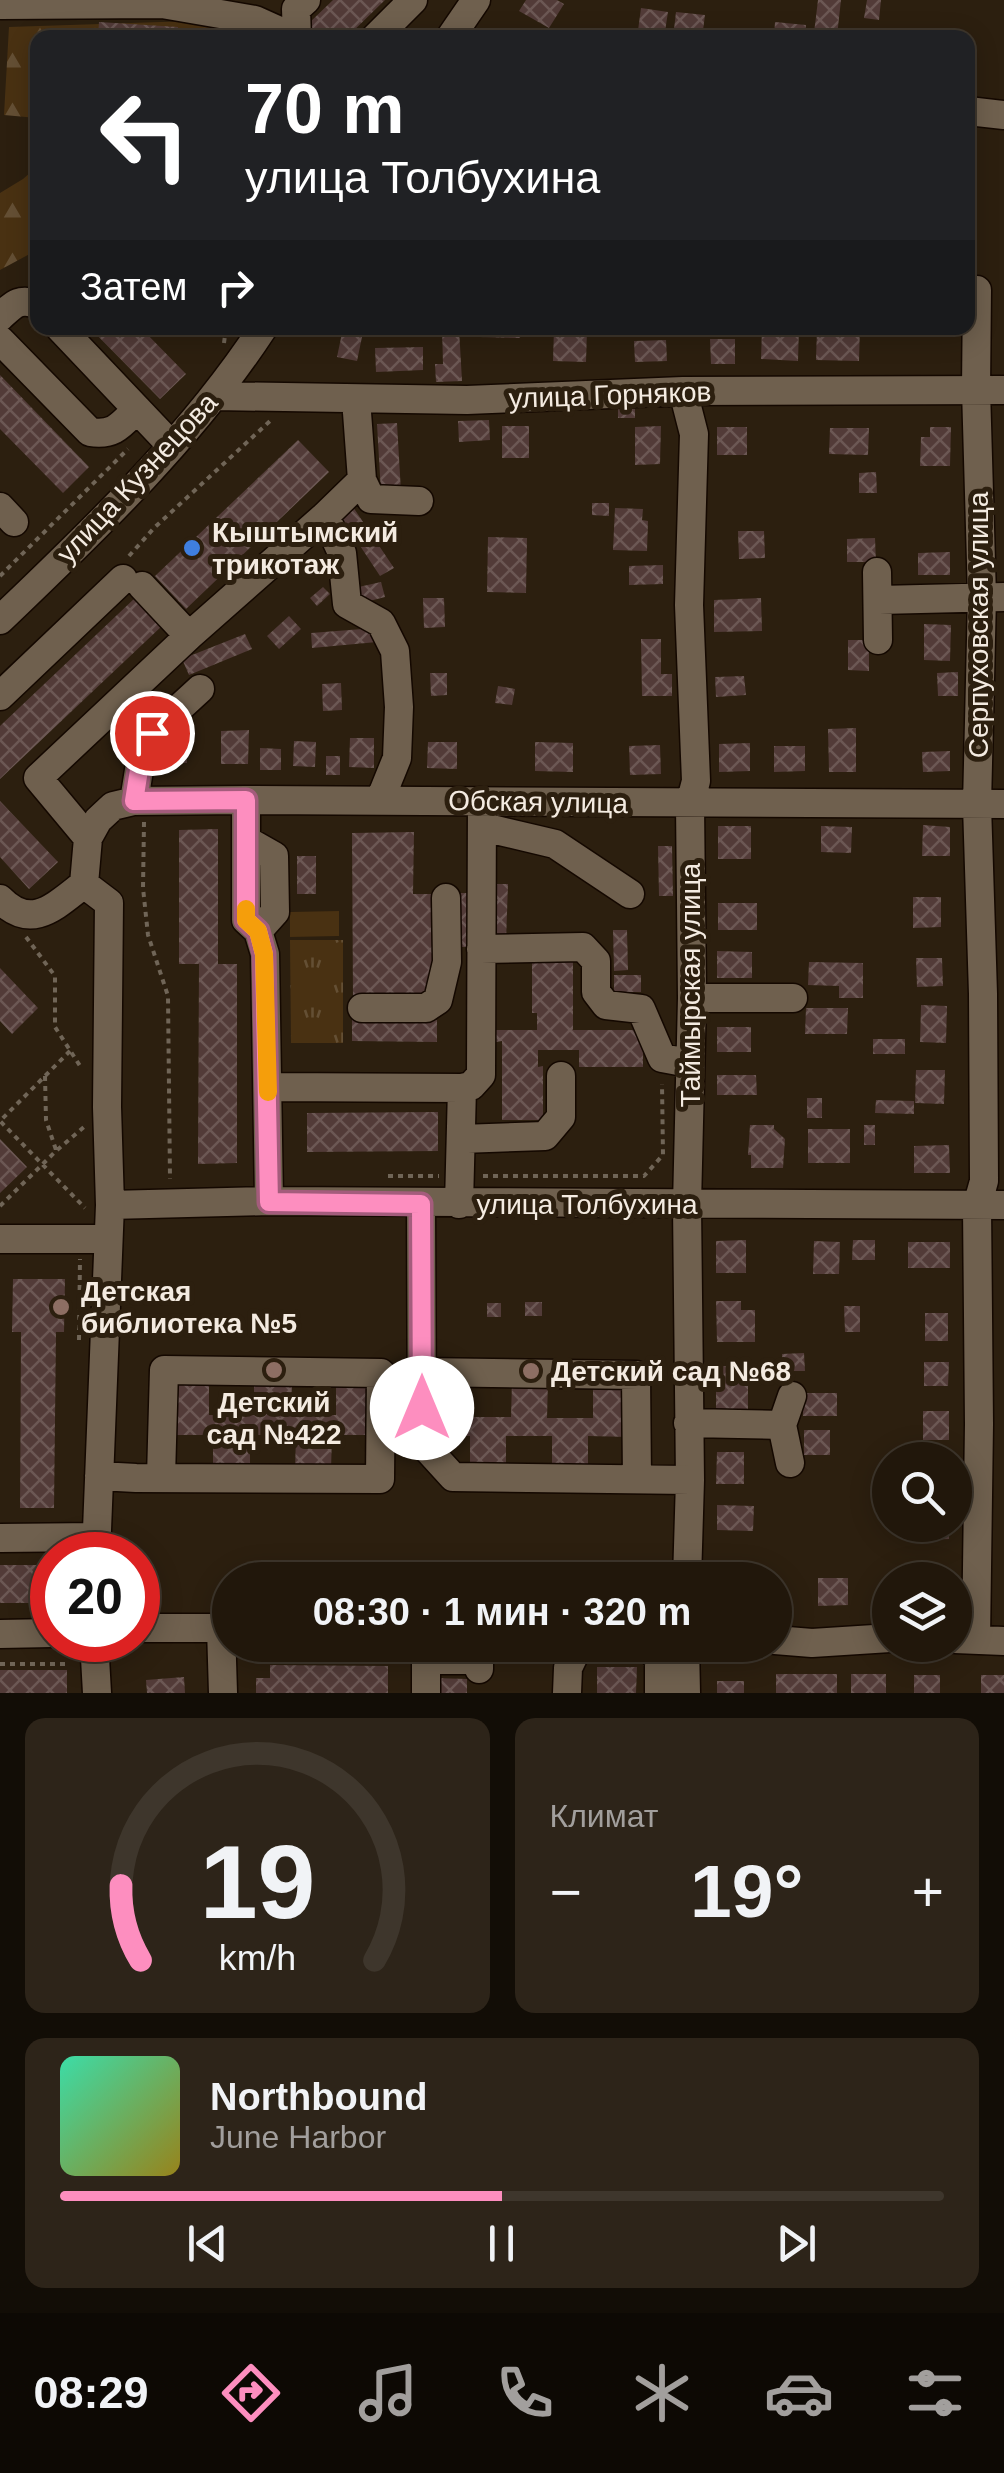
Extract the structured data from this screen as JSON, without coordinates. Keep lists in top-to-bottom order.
{
  "streets": {
    "street": [
      "улица Горняков",
      "улица Кузнецова",
      "Серпуховская улица",
      "Обская улица",
      "Таймырская улица",
      "улица Толбухина"
    ]
  },
  "crossings": [
    ["улица Горняков", "улица Кузнецова"],
    ["улица Горняков", "Серпуховская улица"],
    ["улица Горняков", "Таймырская улица"],
    ["Серпуховская улица", "Обская улица"],
    ["Серпуховская улица", "улица Толбухина"],
    ["Обская улица", "Таймырская улица"],
    ["Таймырская улица", "улица Толбухина"]
  ],
  "places": [
    "Кыштымский трикотаж",
    "Детская библиотека №5",
    "Детский сад №422",
    "Детский сад №68"
  ],
  "page": {
    "turn": ["70 m", "улица Толбухина"],
    "then": "Затем",
    "limit": "20",
    "trip": "08:30 · 1 мин · 320 m",
    "tile": "Климат",
    "heat": ["−", "19°", "+"],
    "song": ["Northbound", "June Harbor"],
    "tabs": "08:29",
    "gauge": ["19", "km/h"]
  }
}
